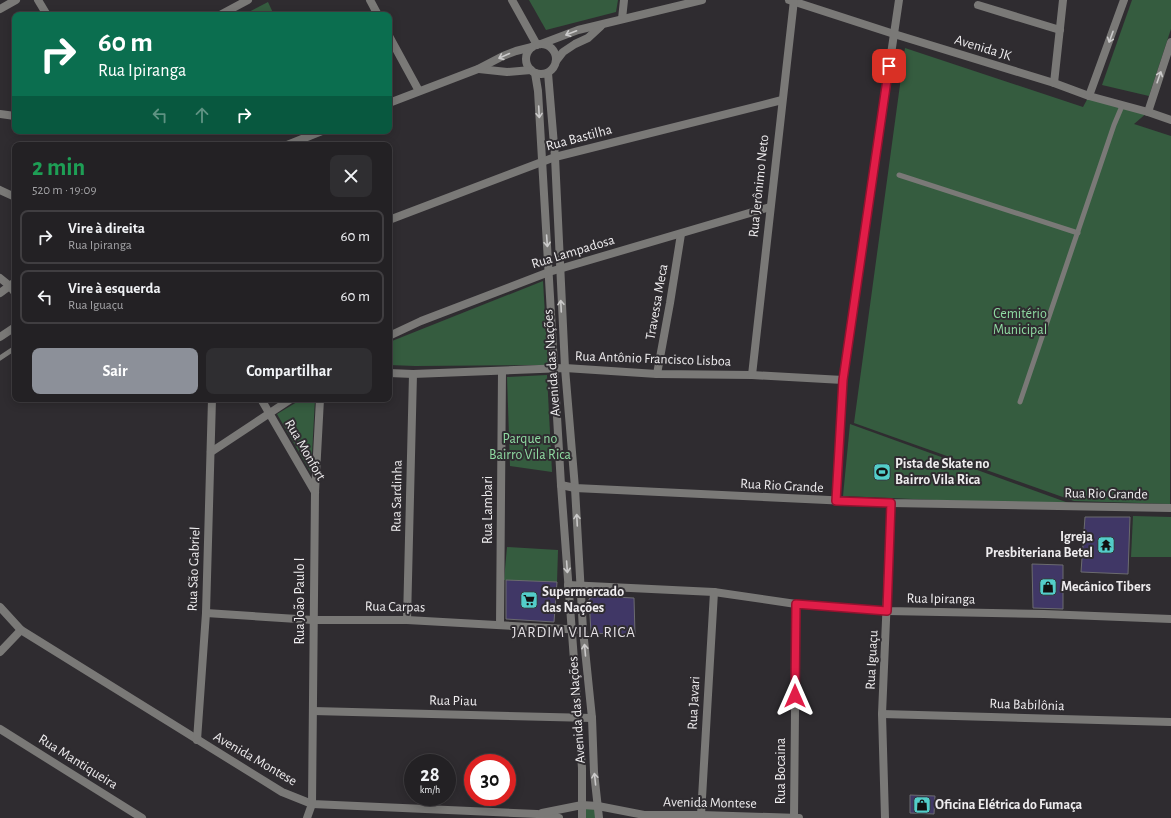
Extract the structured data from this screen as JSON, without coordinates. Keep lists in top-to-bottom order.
{
  "streets": {
    "street": [
      "Avenida JK",
      "Rua Bastilha",
      "Rua Jerônimo Neto",
      "Rua Lampadosa",
      "Travessa Meca",
      "Rua Antônio Francisco Lisboa",
      "Avenida das Nações",
      "Rua Monfort",
      "Rua Rio Grande",
      "Rua Sardinha",
      "Rua Lambari",
      "Rua São Gabriel",
      "Rua Ipiranga",
      "Rua João Paulo I",
      "Rua Carpas",
      "Rua Iguaçu",
      "Rua Piau",
      "Rua Javari",
      "Rua Babilônia",
      "Avenida Montese",
      "Rua Mantiqueira",
      "Rua Bocaina"
    ]
  },
  "crossings": [
    ["Avenida JK", "Rua Jerônimo Neto"],
    ["Rua Bastilha", "Rua Jerônimo Neto"],
    ["Rua Bastilha", "Avenida das Nações"],
    ["Rua Jerônimo Neto", "Rua Lampadosa"],
    ["Rua Jerônimo Neto", "Rua Antônio Francisco Lisboa"],
    ["Rua Lampadosa", "Travessa Meca"],
    ["Rua Lampadosa", "Avenida das Nações"],
    ["Travessa Meca", "Rua Antônio Francisco Lisboa"],
    ["Rua Antônio Francisco Lisboa", "Avenida das Nações"],
    ["Rua Antônio Francisco Lisboa", "Rua Sardinha"],
    ["Rua Antônio Francisco Lisboa", "Rua Lambari"],
    ["Avenida das Nações", "Rua Rio Grande"],
    ["Avenida das Nações", "Rua Ipiranga"],
    ["Avenida das Nações", "Rua Carpas"],
    ["Avenida das Nações", "Rua Piau"],
    ["Avenida das Nações", "Avenida Montese"],
    ["Rua Monfort", "Rua João Paulo I"],
    ["Rua Rio Grande", "Rua Iguaçu"],
    ["Rua Sardinha", "Rua Carpas"],
    ["Rua Lambari", "Rua Carpas"],
    ["Rua São Gabriel", "Rua Carpas"],
    ["Rua São Gabriel", "Avenida Montese"],
    ["Rua Ipiranga", "Rua Iguaçu"],
    ["Rua Ipiranga", "Rua Javari"],
    ["Rua Ipiranga", "Rua Bocaina"],
    ["Rua João Paulo I", "Rua Carpas"],
    ["Rua João Paulo I", "Rua Piau"],
    ["Rua João Paulo I", "Avenida Montese"],
    ["Rua Iguaçu", "Rua Babilônia"],
    ["Rua Javari", "Avenida Montese"],
    ["Avenida Montese", "Rua Bocaina"]
  ],
  "districts": ["JARDIM VILA RICA"],
  "parks": ["Cemitério Municipal", "Parque no Bairro Vila Rica"],
  "places": {
    "sports": ["Pista de Skate no Bairro Vila Rica"],
    "temple": ["Igreja Presbiteriana Betel"],
    "shop": ["Mecânico Tibers", "Oficina Elétrica do Fumaça"],
    "supermarket": ["Supermercado das Nações"]
  },
  "page": {
    "turn": ["60 m", "Rua Ipiranga"],
    "heading": ["2 min", "520 m · 19:09"],
    "list": [
      {
        "name": "Vire à direita",
        "note": "Rua Ipiranga",
        "value": "60 m"
      },
      {
        "name": "Vire à esquerda",
        "note": "Rua Iguaçu",
        "value": "60 m"
      }
    ],
    "buttons": ["Sair", "Compartilhar"],
    "speed": "28 km/h",
    "limit": "30"
  }
}
